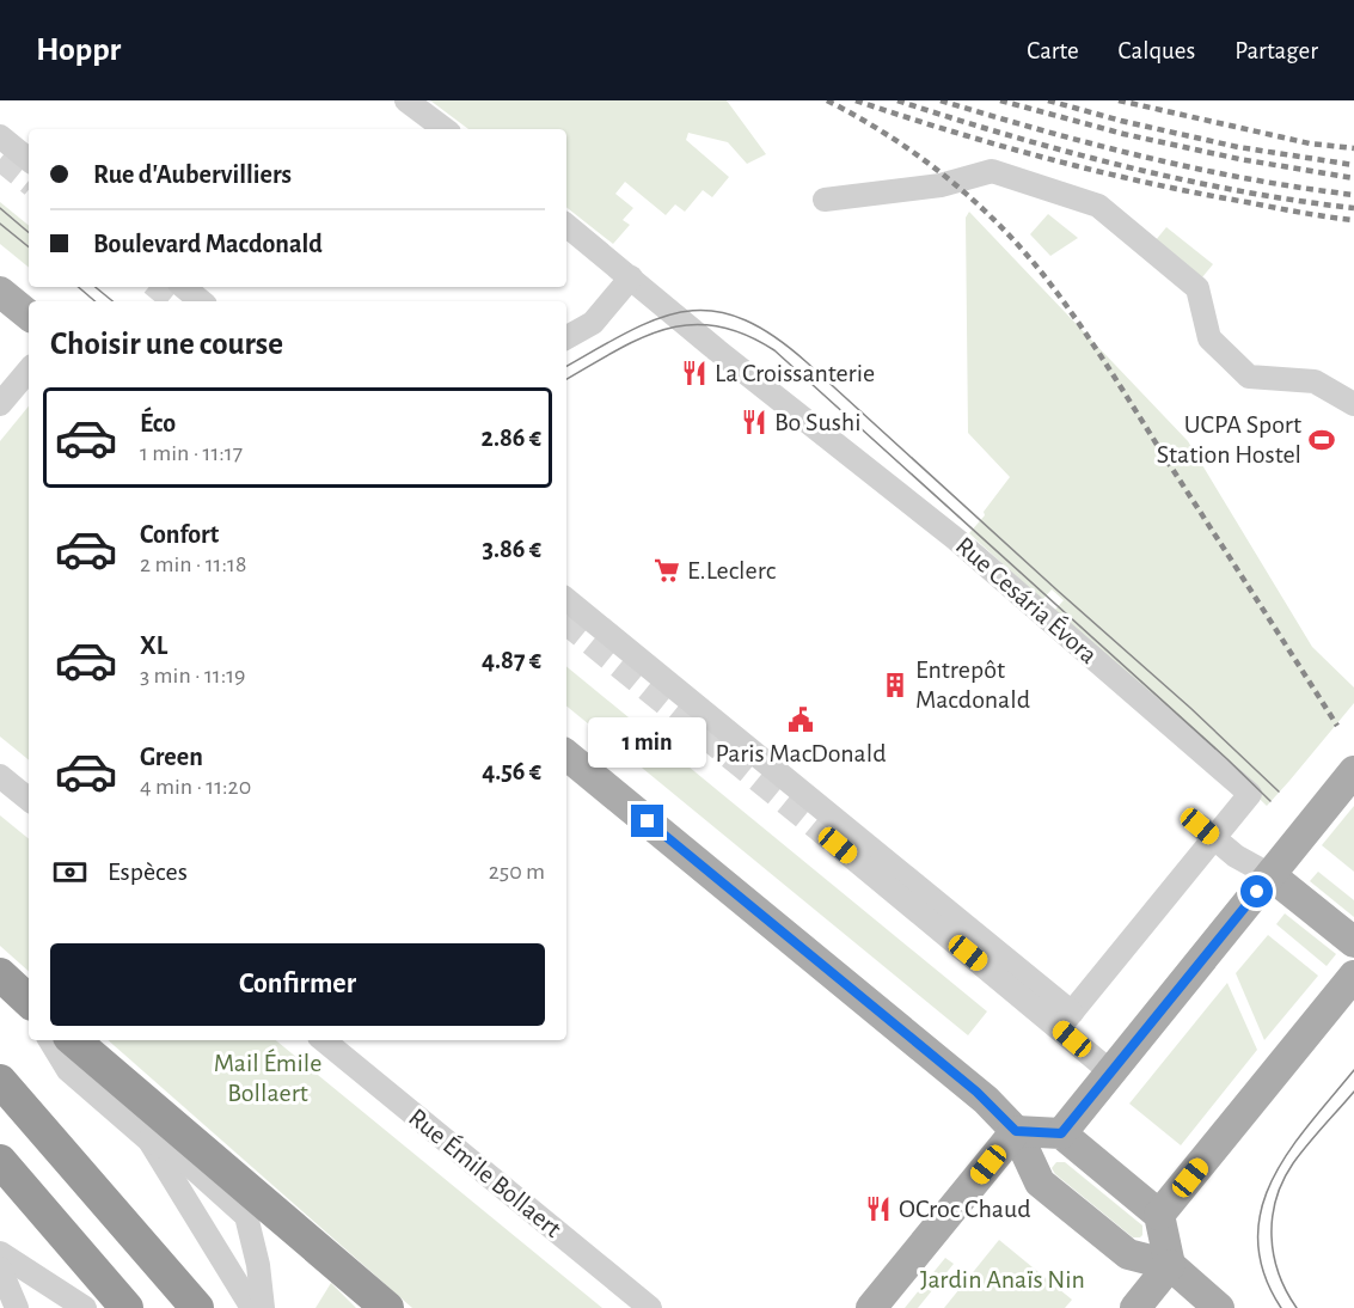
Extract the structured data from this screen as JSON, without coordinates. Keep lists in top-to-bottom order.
{
  "streets": {
    "street": ["Rue Cesária Évora", "Rue Émile Bollaert"]
  },
  "parks": ["Mail Émile Bollaert", "Jardin Anaïs Nin"],
  "places": {
    "restaurant": ["La Croissanterie", "Bo Sushi", "OCroc Chaud"],
    "sports": ["UCPA Sport Station Hostel"],
    "supermarket": ["E.Leclerc"],
    "building": ["Entrepôt Macdonald"],
    "public building": ["Paris MacDonald"]
  },
  "page": {
    "header": "Hoppr",
    "nav": ["Carte", "Calques", "Partager"],
    "banner": ["Rue d'Aubervilliers", "Boulevard Macdonald"],
    "heading": "Choisir une course",
    "list": [
      {
        "name": "Éco",
        "note": "1 min · 11:17",
        "value": "2.86 €"
      },
      {
        "name": "Confort",
        "note": "2 min · 11:18",
        "value": "3.86 €"
      },
      {
        "name": "XL",
        "note": "3 min · 11:19",
        "value": "4.87 €"
      },
      {
        "name": "Green",
        "note": "4 min · 11:20",
        "value": "4.56 €"
      }
    ],
    "bubble": "1 min",
    "pay": ["Espèces", "250 m"],
    "buttons": "Confirmer"
  }
}
